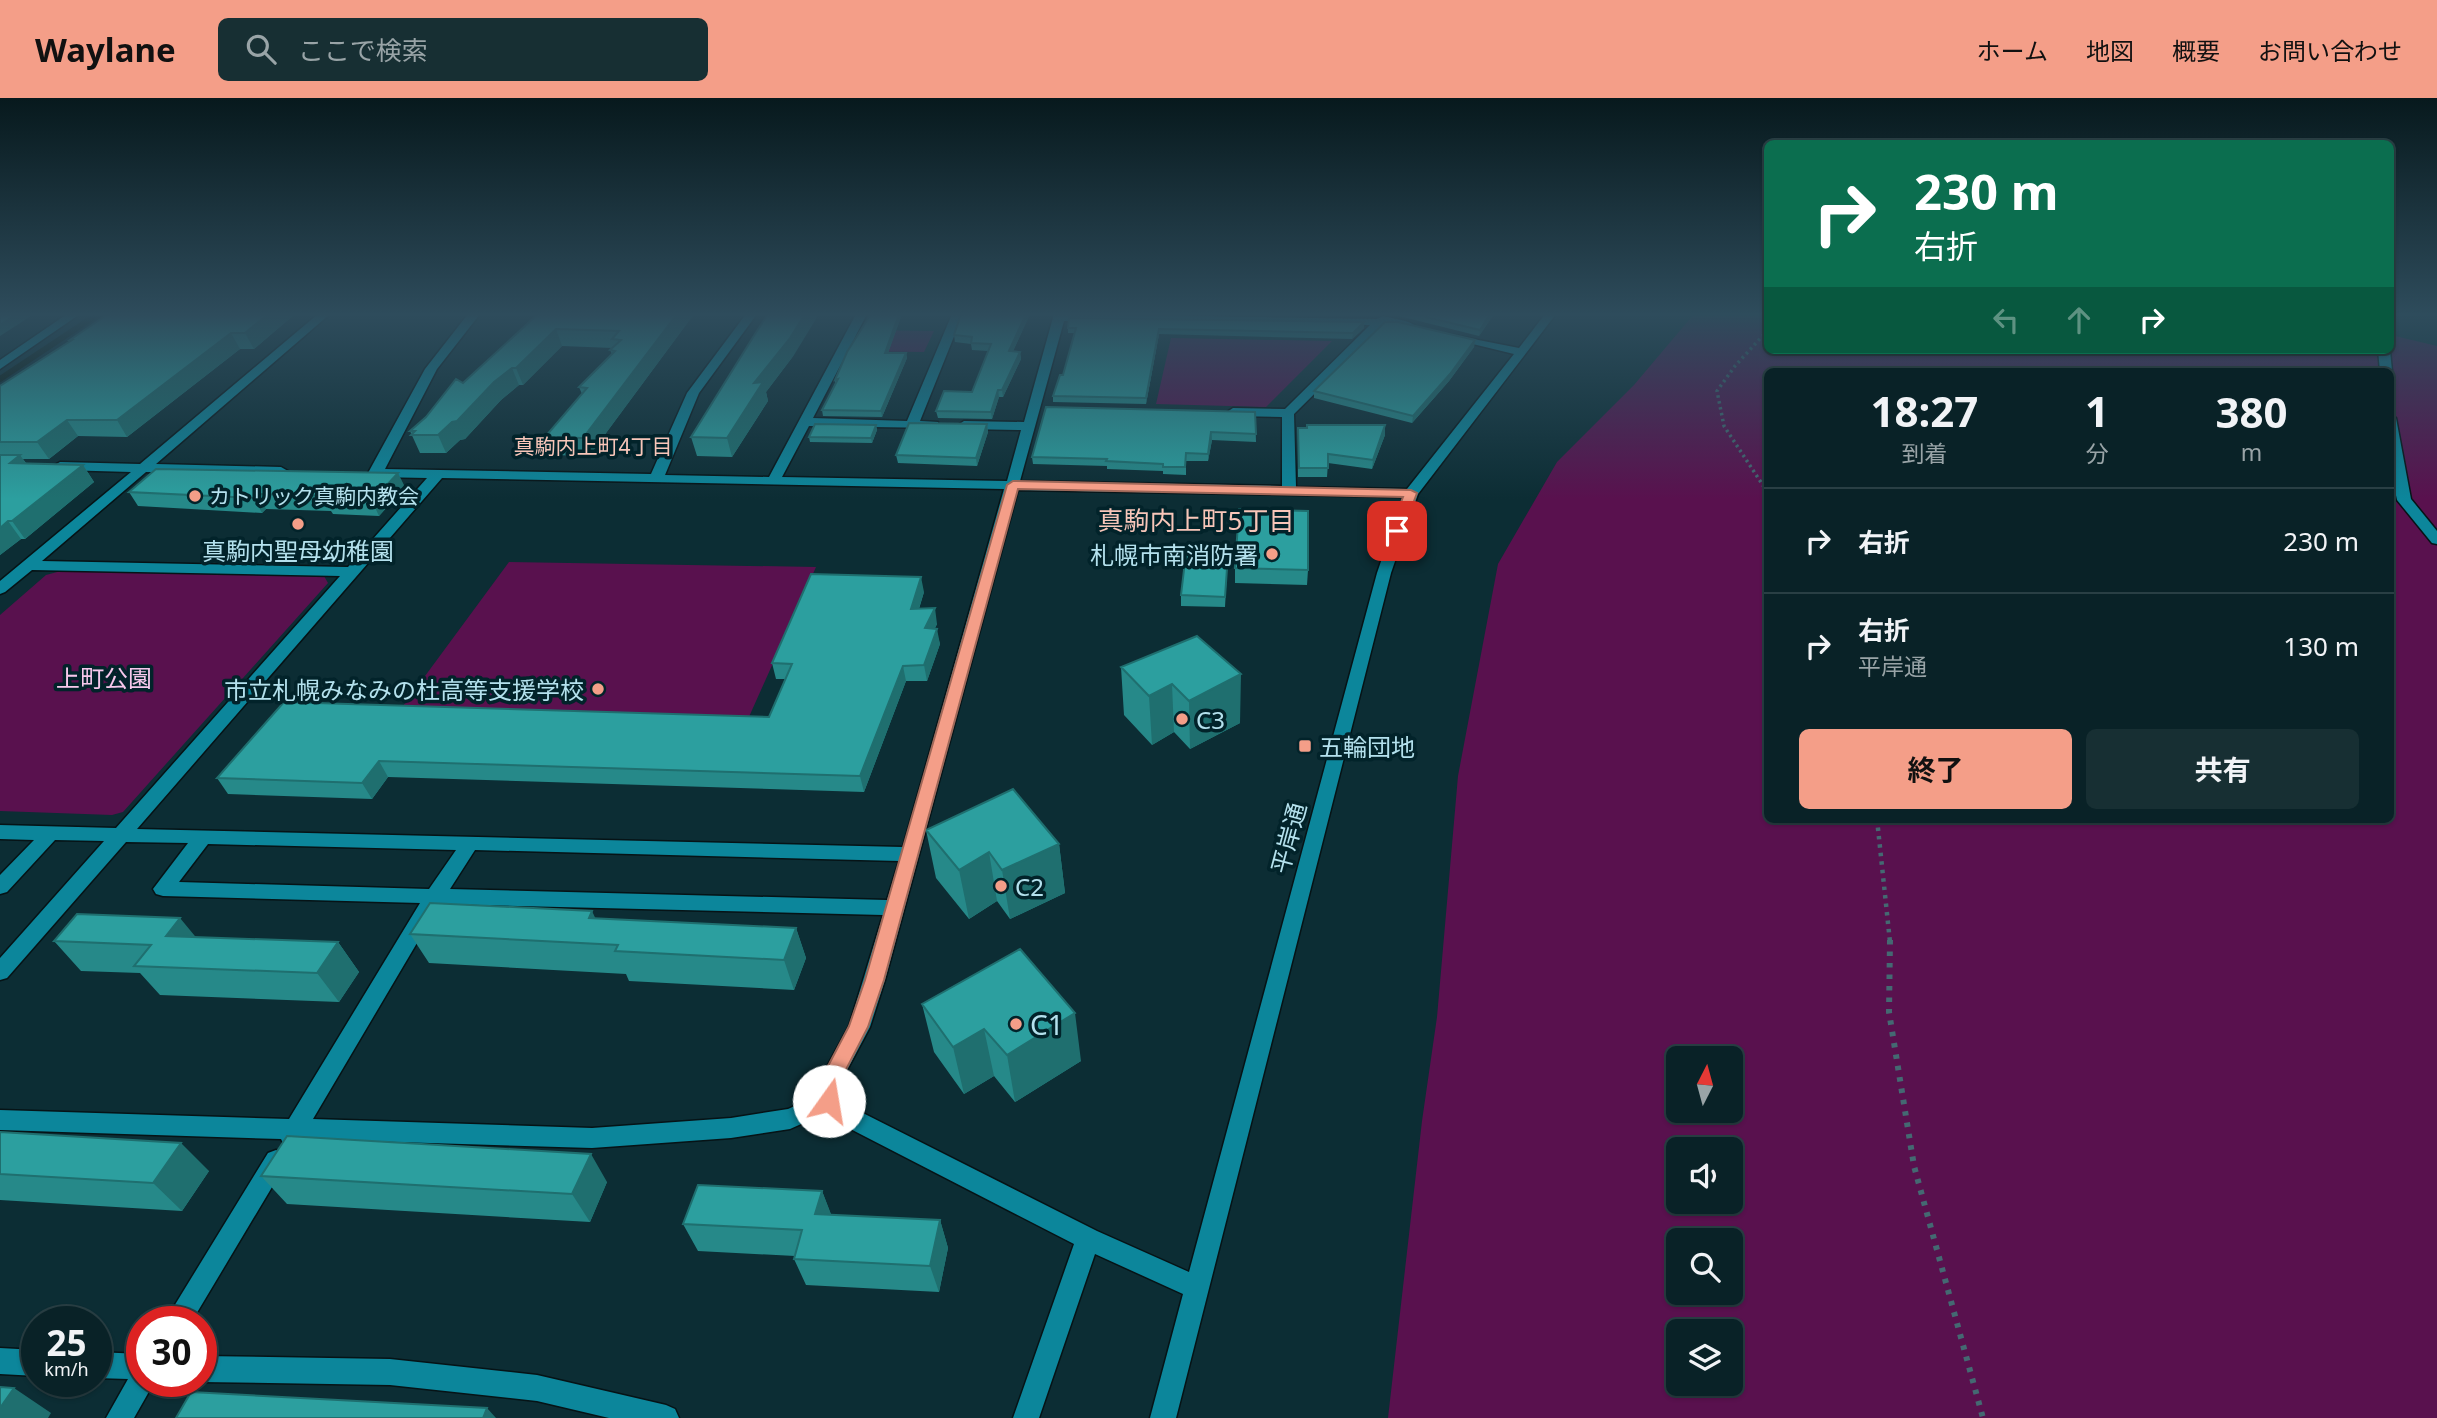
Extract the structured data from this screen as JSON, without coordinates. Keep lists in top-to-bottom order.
{
  "streets": {
    "street": ["平岸通"]
  },
  "districts": ["真駒内上町4丁目", "真駒内上町5丁目"],
  "parks": ["上町公園"],
  "places": {
    "other": [
      "カトリック真駒内教会",
      "真駒内聖母幼稚園",
      "札幌市南消防署",
      "市立札幌みなみの杜高等支援学校",
      "C3",
      "C2",
      "C1"
    ],
    "transit": ["五輪団地"]
  },
  "north": "top",
  "page": {
    "header": "Waylane",
    "search": "ここで検索",
    "nav": [
      "ホーム",
      "地図",
      "概要",
      "お問い合わせ"
    ],
    "turn": ["230 m", "右折"],
    "eta": [
      "18:27",
      "到着",
      "1",
      "分",
      "380",
      "m"
    ],
    "list": [
      {
        "name": "右折",
        "value": "230 m"
      },
      {
        "name": "右折",
        "note": "平岸通",
        "value": "130 m"
      }
    ],
    "buttons": ["終了", "共有"],
    "speed": "25 km/h",
    "limit": "30"
  }
}
